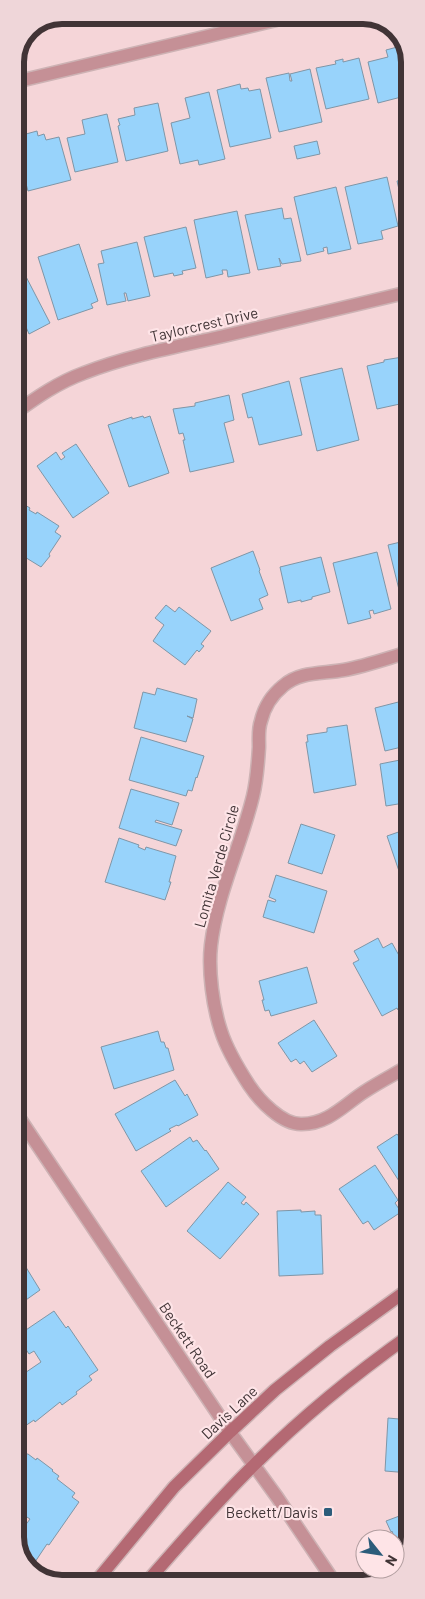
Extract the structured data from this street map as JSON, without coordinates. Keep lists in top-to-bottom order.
{
  "streets": {
    "main road": ["Davis Lane"],
    "street": ["Taylorcrest Drive", "Lomita Verde Circle", "Beckett Road"]
  },
  "crossings": [
    ["Beckett Road", "Davis Lane"]
  ],
  "places": {
    "transit": ["Beckett/Davis"]
  },
  "north": "bottom right"
}
